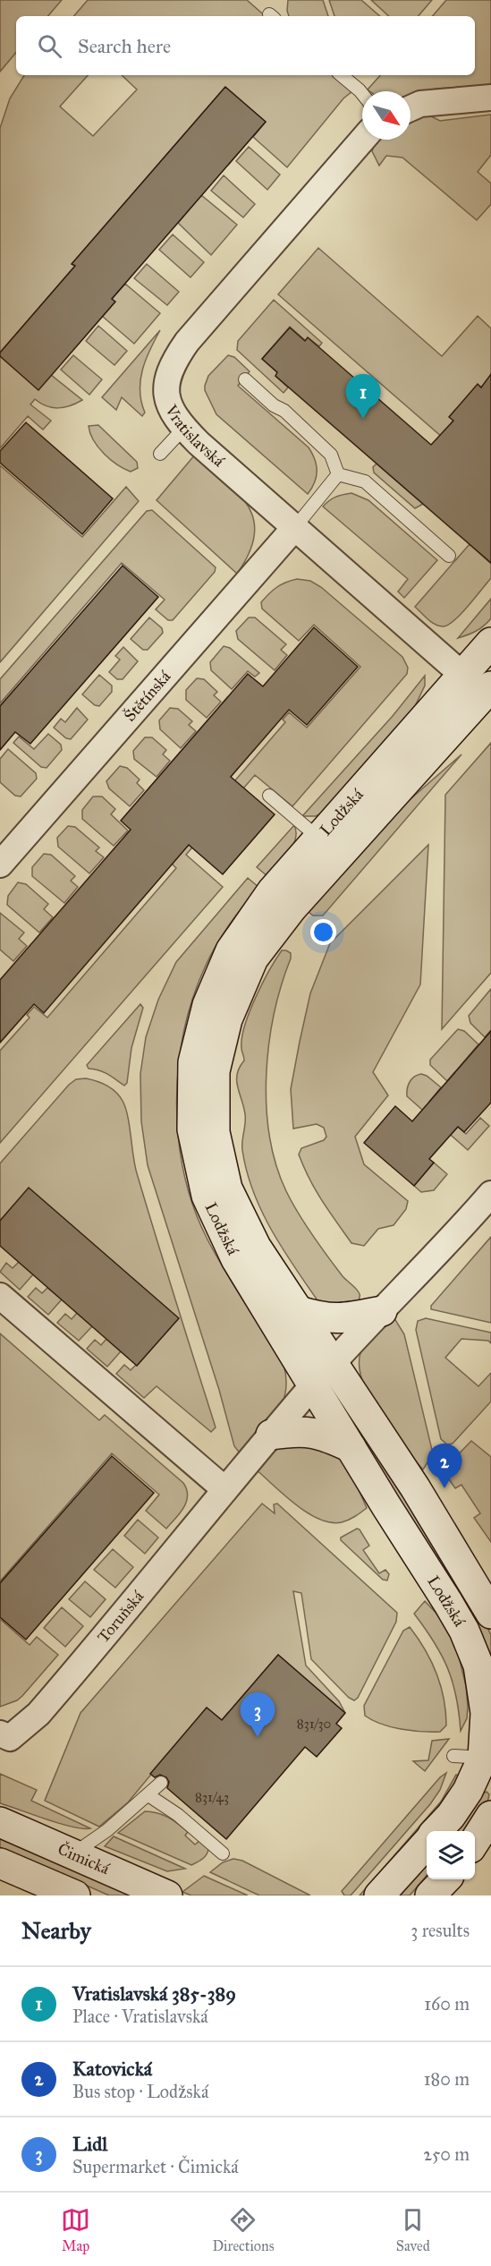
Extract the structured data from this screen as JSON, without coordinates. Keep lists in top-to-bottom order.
{
  "streets": {
    "street": [
      "Vratislavská",
      "Štětínská",
      "Lodžská",
      "Toruňská",
      "Čimická"
    ]
  },
  "crossings": [
    ["Vratislavská", "Štětínská"],
    ["Vratislavská", "Lodžská"],
    ["Lodžská", "Toruňská"]
  ],
  "house_numbers": ["831/30", "831/43"],
  "north": "bottom right",
  "page": {
    "search": "Search here",
    "pins": ["1", "2", "3"],
    "heading": ["Nearby", "3 results"],
    "list": [
      {
        "mark": "1",
        "name": "Vratislavská 385-389",
        "note": "Place · Vratislavská",
        "value": "160 m"
      },
      {
        "mark": "2",
        "name": "Katovická",
        "note": "Bus stop · Lodžská",
        "value": "180 m"
      },
      {
        "mark": "3",
        "name": "Lidl",
        "note": "Supermarket · Čimická",
        "value": "250 m"
      }
    ],
    "nav": ["Map", "Directions", "Saved"]
  }
}
